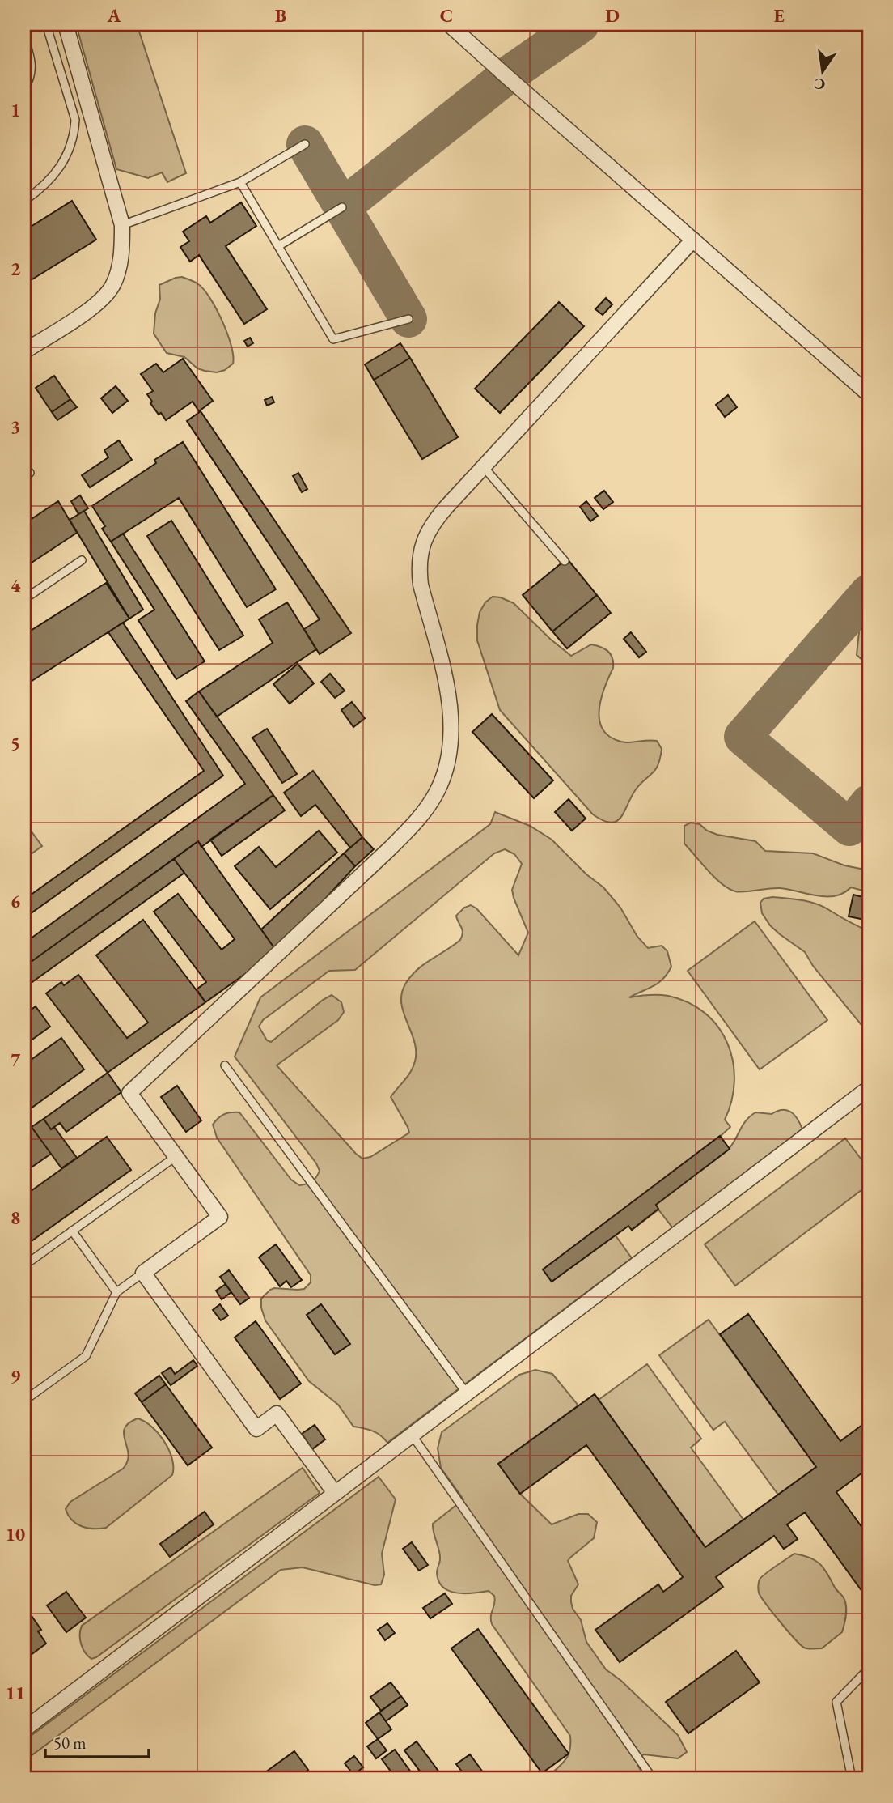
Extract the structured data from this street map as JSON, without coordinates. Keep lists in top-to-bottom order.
{
  "scale_bar": "50 m",
  "north": "bottom",
  "grid": {
    "columns": [
      "A",
      "B",
      "C",
      "D",
      "E"
    ],
    "rows": [
      "1",
      "2",
      "3",
      "4",
      "5",
      "6",
      "7",
      "8",
      "9",
      "10",
      "11"
    ]
  }
}
